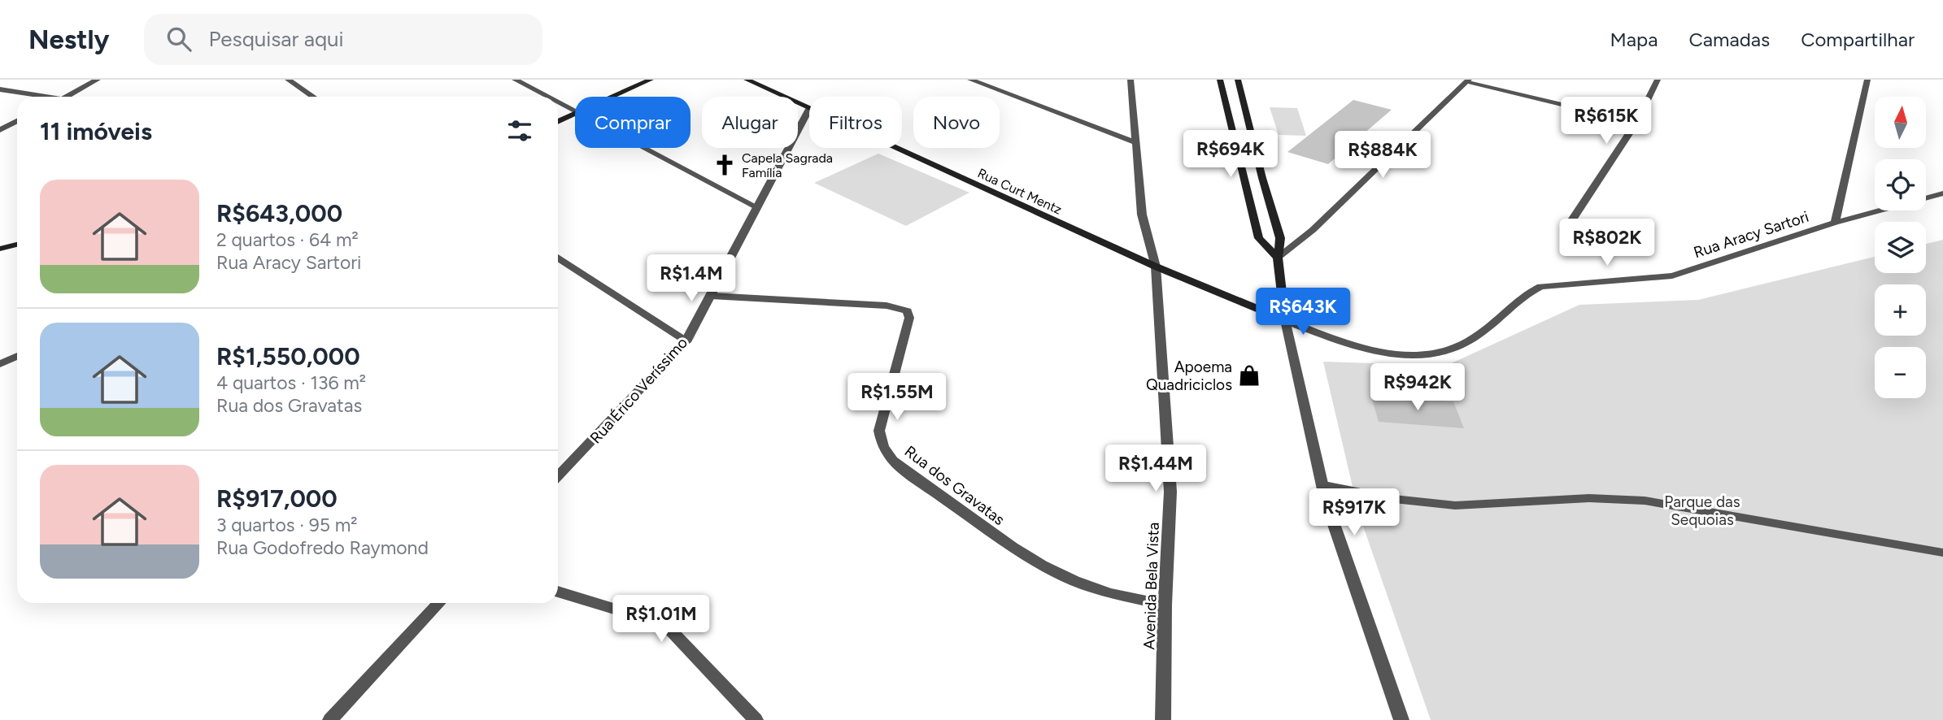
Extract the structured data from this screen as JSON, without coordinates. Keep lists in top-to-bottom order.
{
  "streets": {
    "main road": ["Rua Curt Mentz"],
    "street": [
      "Rua Aracy Sartori",
      "Rua Érico Veríssimo",
      "Rua dos Gravatas",
      "Avenida Bela Vista"
    ]
  },
  "crossings": [
    ["Rua Curt Mentz", "Rua Aracy Sartori"],
    ["Rua Curt Mentz", "Rua Érico Veríssimo"],
    ["Rua Curt Mentz", "Avenida Bela Vista"],
    ["Rua Érico Veríssimo", "Rua dos Gravatas"],
    ["Rua dos Gravatas", "Avenida Bela Vista"]
  ],
  "parks": ["Parque das Sequoias"],
  "places": {
    "church": ["Capela Sagrada Família"],
    "shop": ["Apoema Quadriciclos"]
  },
  "north": "top",
  "page": {
    "header": "Nestly",
    "search": "Pesquisar aqui",
    "nav": ["Mapa", "Camadas", "Compartilhar"],
    "map_buttons": ["+", "−"],
    "price": [
      "R$615K",
      "R$694K",
      "R$884K",
      "R$802K",
      "R$1.4M",
      "R$643K",
      "R$942K",
      "R$1.55M",
      "R$1.44M",
      "R$917K",
      "R$1.01M"
    ],
    "chip": [
      "Comprar",
      "Alugar",
      "Filtros",
      "Novo"
    ],
    "heading": "11 imóveis",
    "list": [
      {
        "name": "R$643,000",
        "note": "2 quartos · 64 m² · Rua Aracy Sartori"
      },
      {
        "name": "R$1,550,000",
        "note": "4 quartos · 136 m² · Rua dos Gravatas"
      },
      {
        "name": "R$917,000",
        "note": "3 quartos · 95 m² · Rua Godofredo Raymond"
      }
    ]
  }
}
